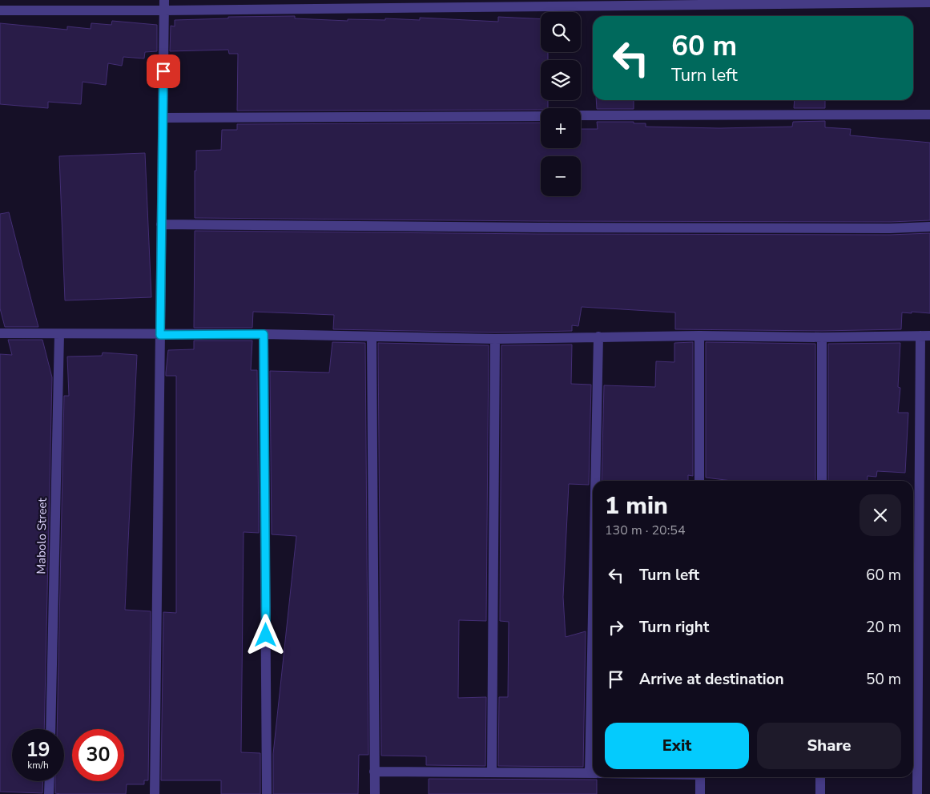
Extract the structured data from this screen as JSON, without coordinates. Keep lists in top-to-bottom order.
{
  "streets": {
    "street": ["Mabolo Street"]
  },
  "page": {
    "map_buttons": ["+", "−"],
    "turn": ["60 m", "Turn left"],
    "heading": ["1 min", "130 m · 20:54"],
    "list": [
      {
        "name": "Turn left",
        "value": "60 m"
      },
      {
        "name": "Turn right",
        "value": "20 m"
      },
      {
        "name": "Arrive at destination",
        "value": "50 m"
      }
    ],
    "buttons": ["Exit", "Share"],
    "speed": "19 km/h",
    "limit": "30"
  }
}
